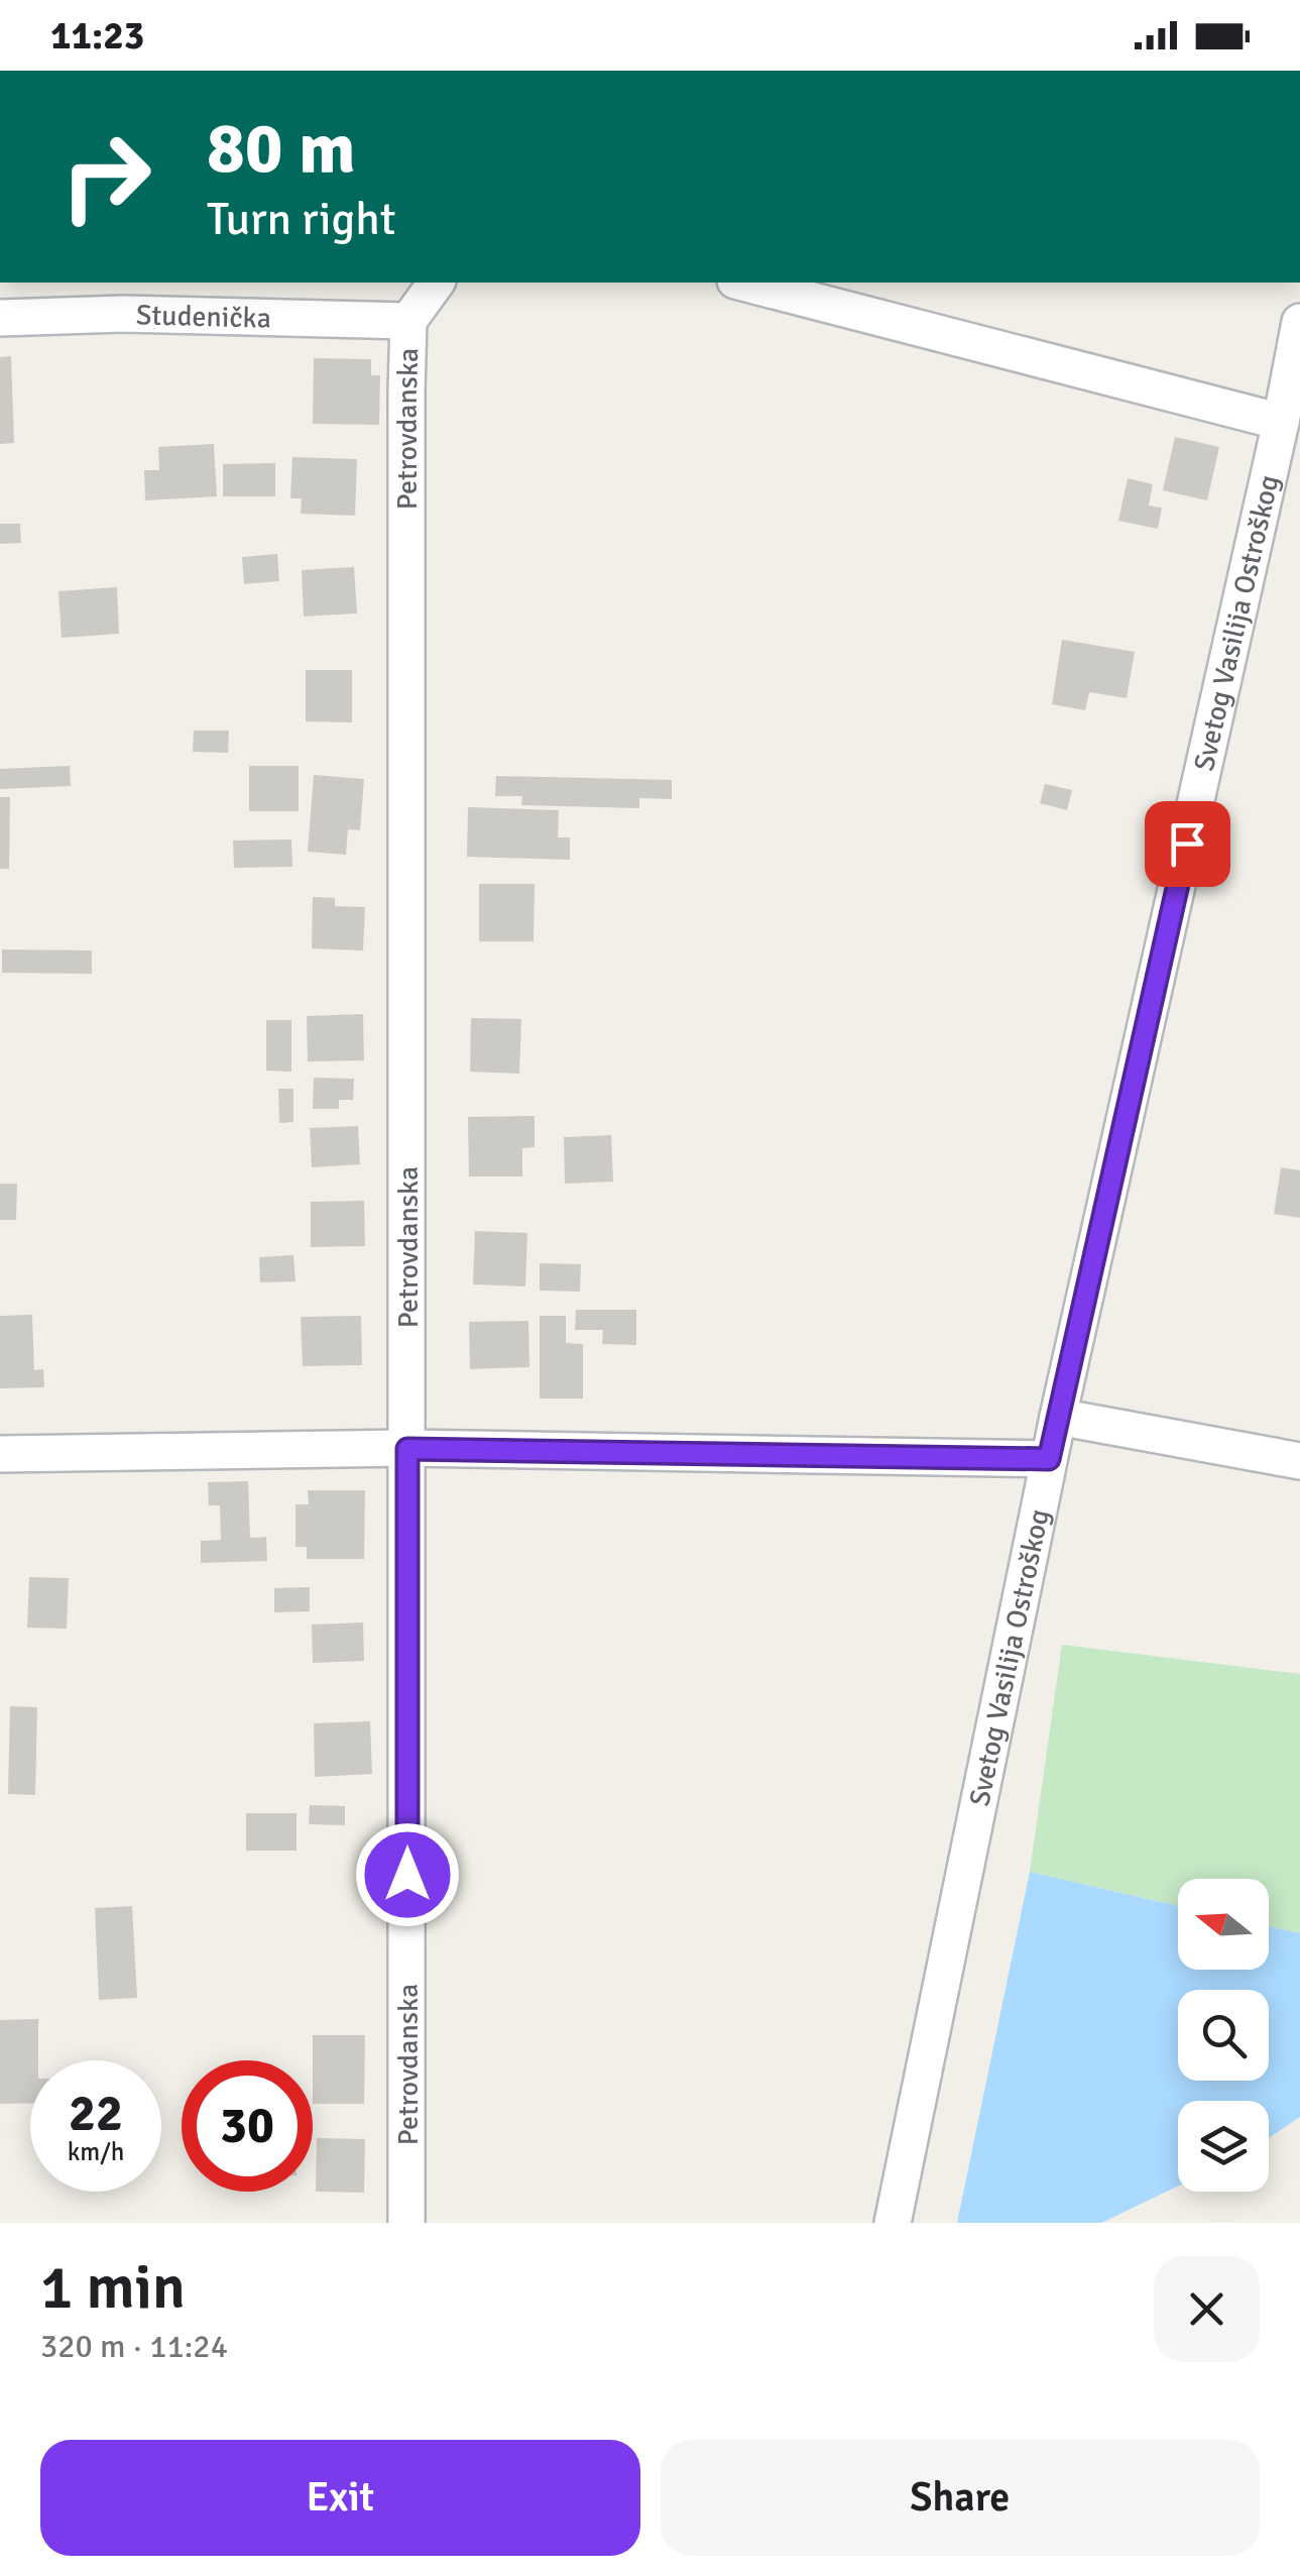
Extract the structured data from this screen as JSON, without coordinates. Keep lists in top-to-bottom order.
{
  "streets": {
    "street": ["Studenička", "Petrovdanska", "Svetog Vasilija Ostroškog"]
  },
  "crossings": [
    ["Studenička", "Petrovdanska"]
  ],
  "north": "left",
  "page": {
    "status": "11:23",
    "turn": ["80 m", "Turn right"],
    "speed": "22 km/h",
    "limit": "30",
    "heading": ["1 min", "320 m · 11:24"],
    "buttons": ["Exit", "Share"]
  }
}
